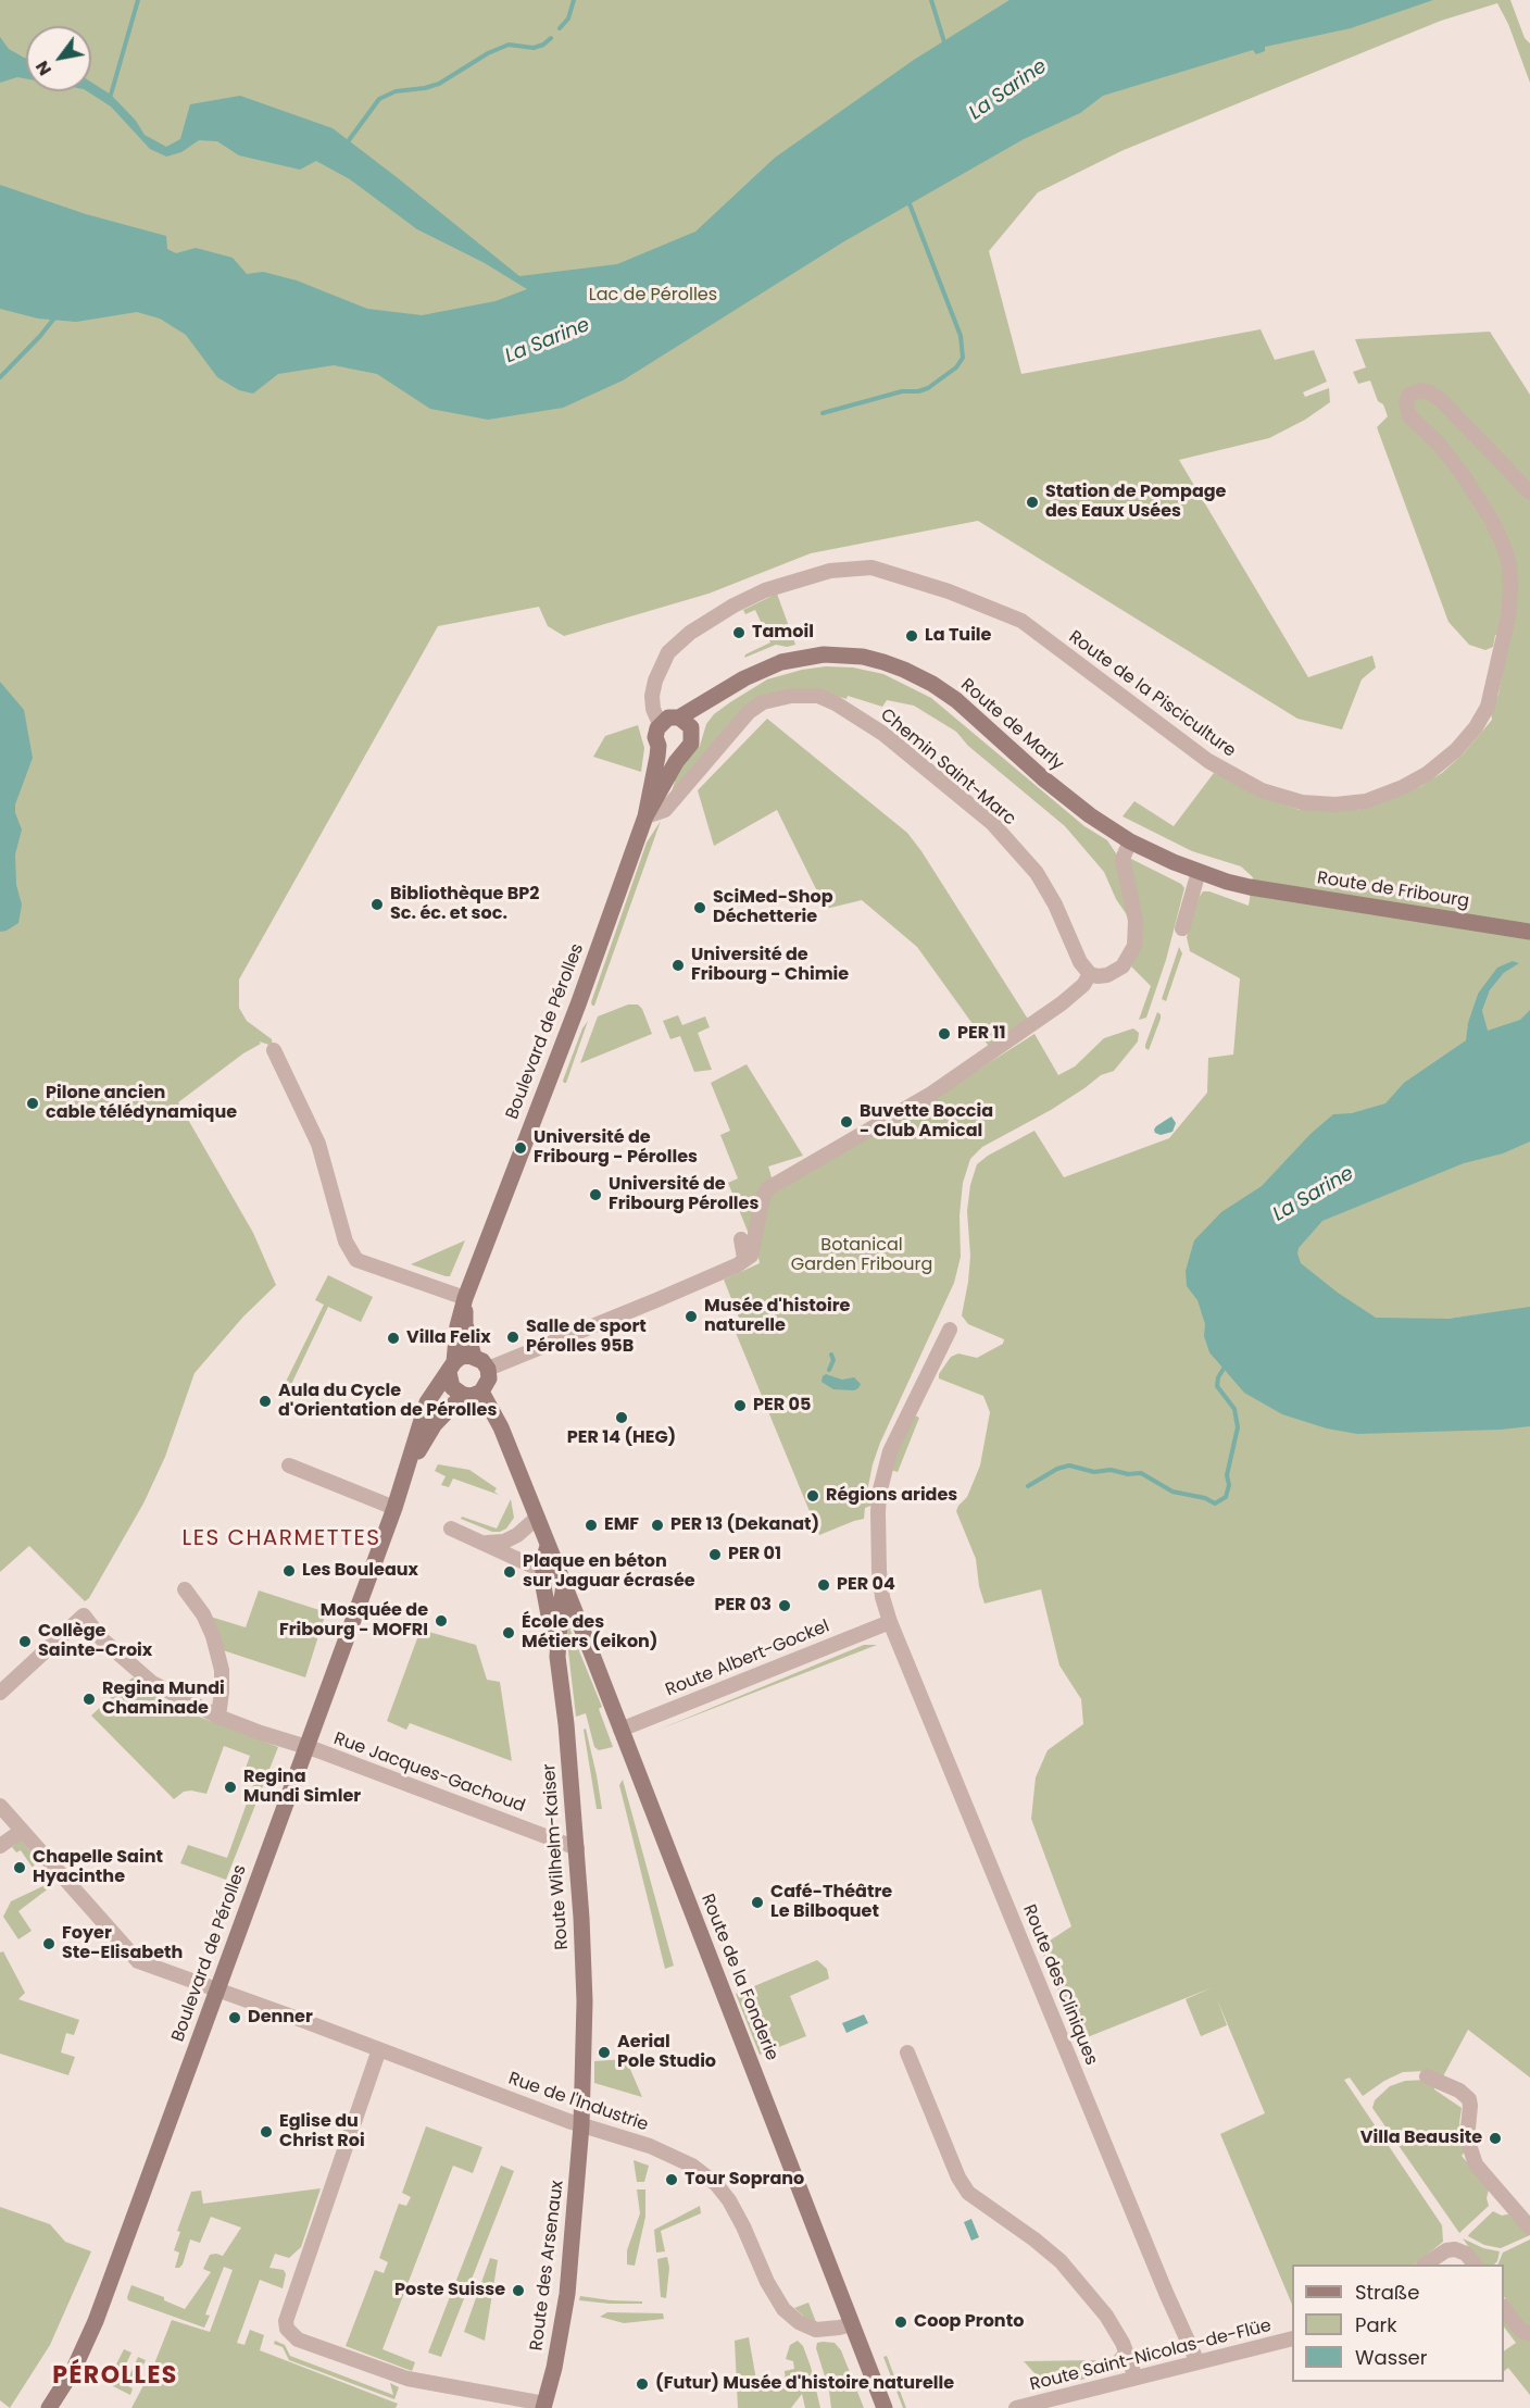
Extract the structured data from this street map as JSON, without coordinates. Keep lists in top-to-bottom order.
{
  "streets": {
    "main road": [
      "Route de Marly",
      "Route de Fribourg",
      "Boulevard de Pérolles",
      "Route Wilhelm-Kaiser",
      "Route de la Fonderie",
      "Route des Arsenaux"
    ],
    "street": [
      "Route de la Pisciculture",
      "Chemin Saint-Marc",
      "Route Albert-Gockel",
      "Rue Jacques-Gachoud",
      "Route des Cliniques",
      "Rue de l'Industrie",
      "Route Saint-Nicolas-de-Flüe"
    ]
  },
  "crossings": [
    ["Route de la Pisciculture", "Route de Marly"],
    ["Route de Marly", "Route de Fribourg"],
    ["Chemin Saint-Marc", "Boulevard de Pérolles"],
    ["Boulevard de Pérolles", "Rue Jacques-Gachoud"],
    ["Boulevard de Pérolles", "Rue de l'Industrie"],
    ["Route Albert-Gockel", "Route de la Fonderie"],
    ["Route Albert-Gockel", "Route des Cliniques"],
    ["Rue Jacques-Gachoud", "Route Wilhelm-Kaiser"],
    ["Route Wilhelm-Kaiser", "Route de la Fonderie"],
    ["Route Wilhelm-Kaiser", "Rue de l'Industrie"],
    ["Route Wilhelm-Kaiser", "Route des Arsenaux"],
    ["Route de la Fonderie", "Rue de l'Industrie"],
    ["Route des Cliniques", "Route Saint-Nicolas-de-Flüe"],
    ["Rue de l'Industrie", "Route des Arsenaux"]
  ],
  "districts": ["LES CHARMETTES", "PÉROLLES"],
  "water": ["La Sarine"],
  "parks": ["Lac de Pérolles", "Botanical Garden Fribourg"],
  "places": [
    "Station de Pompage des Eaux Usées",
    "Tamoil",
    "La Tuile",
    "Bibliothèque BP2 Sc. éc. et soc.",
    "SciMed-Shop Déchetterie",
    "Université de Fribourg - Chimie",
    "PER 11",
    "Pilone ancien cable télédynamique",
    "Buvette Boccia - Club Amical",
    "Université de Fribourg - Pérolles",
    "Université de Fribourg Pérolles",
    "Musée d'histoire naturelle",
    "Salle de sport Pérolles 95B",
    "Villa Felix",
    "Aula du Cycle d'Orientation de Pérolles",
    "PER 05",
    "PER 14 (HEG)",
    "Régions arides",
    "EMF",
    "PER 13 (Dekanat)",
    "PER 01",
    "Les Bouleaux",
    "Plaque en béton sur Jaguar écrasée",
    "PER 04",
    "PER 03",
    "Mosquée de Fribourg - MOFRI",
    "École des Métiers (eikon)",
    "Collège Sainte-Croix",
    "Regina Mundi Chaminade",
    "Regina Mundi Simler",
    "Chapelle Saint Hyacinthe",
    "Café-Théâtre Le Bilboquet",
    "Foyer Ste-Elisabeth",
    "Denner",
    "Aerial Pole Studio",
    "Eglise du Christ Roi",
    "Villa Beausite",
    "Tour Soprano",
    "Poste Suisse",
    "Coop Pronto",
    "(Futur) Musée d'histoire naturelle"
  ],
  "legend": ["Straße", "Park", "Wasser"],
  "north": "bottom left"
}
